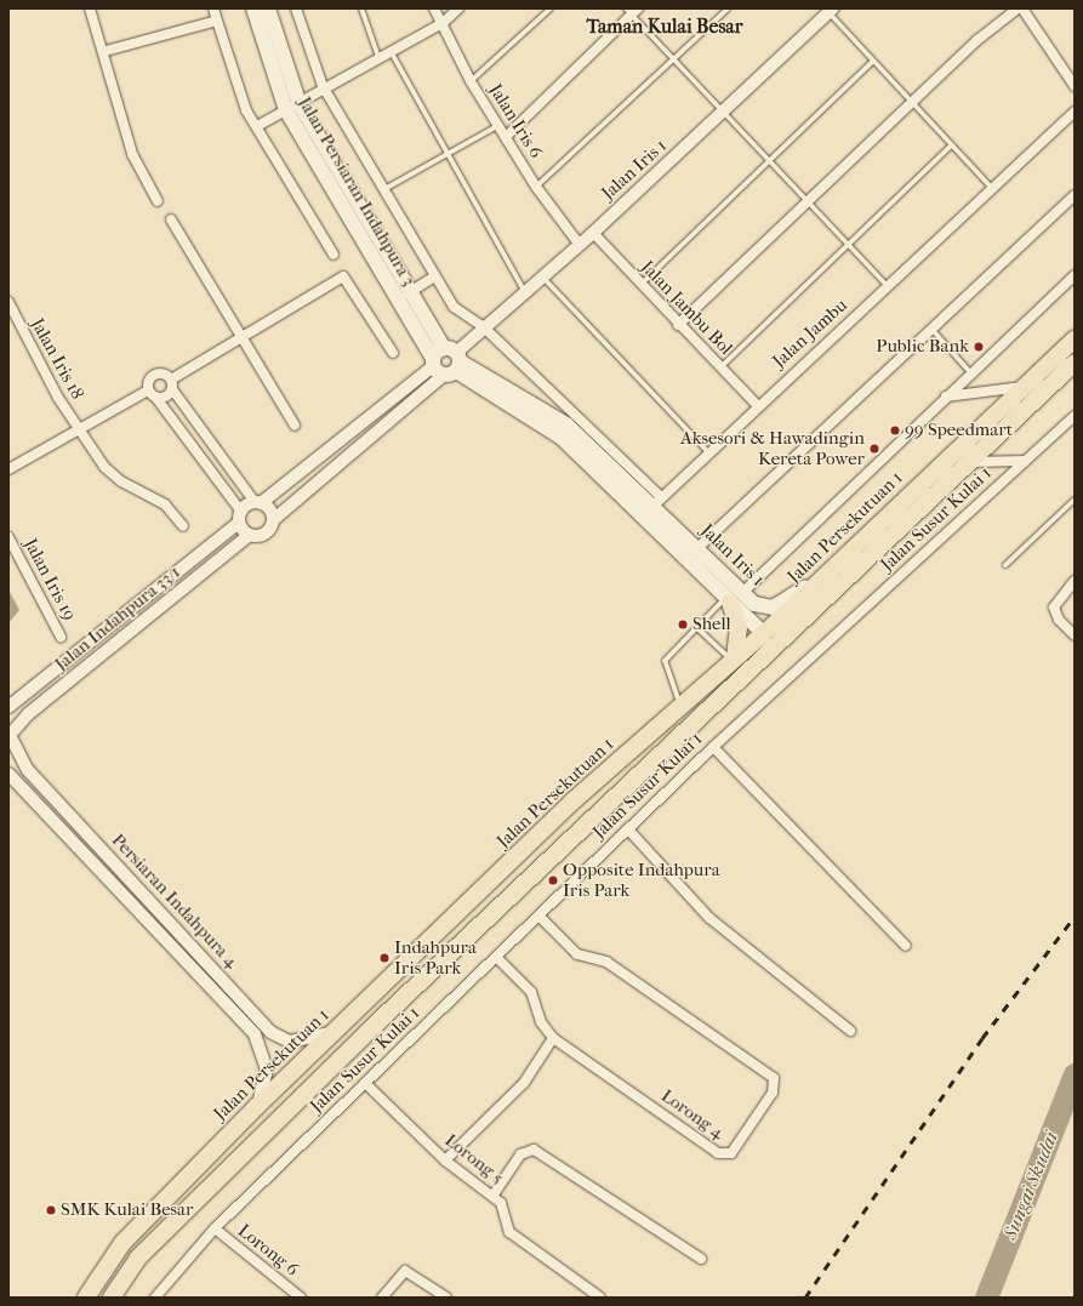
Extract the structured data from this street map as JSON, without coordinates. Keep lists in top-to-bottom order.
{
  "streets": {
    "highway": ["Jalan Persekutuan 1"],
    "main road": ["Jalan Iris 1", "Jalan Persiaran Indahpura 3"],
    "street": [
      "Jalan Iris 6",
      "Jalan Jambu Bol",
      "Jalan Jambu",
      "Jalan Iris 18",
      "Jalan Susur Kulai 1",
      "Jalan Iris 19",
      "Jalan Indahpura 33/1",
      "Persiaran Indahpura 4",
      "Lorong 4",
      "Lorong 5",
      "Lorong 6"
    ]
  },
  "crossings": [
    ["Jalan Iris 6", "Jalan Iris 1"],
    ["Jalan Iris 1", "Jalan Persiaran Indahpura 3"],
    ["Jalan Iris 1", "Jalan Jambu Bol"],
    ["Jalan Iris 1", "Jalan Jambu"],
    ["Jalan Iris 1", "Jalan Persekutuan 1"],
    ["Jalan Jambu Bol", "Jalan Jambu"],
    ["Jalan Susur Kulai 1", "Lorong 4"],
    ["Jalan Susur Kulai 1", "Lorong 5"],
    ["Jalan Susur Kulai 1", "Lorong 6"],
    ["Jalan Persekutuan 1", "Persiaran Indahpura 4"],
    ["Jalan Indahpura 33/1", "Persiaran Indahpura 4"]
  ],
  "districts": ["Taman Kulai Besar"],
  "water": ["Sungai Skudai"],
  "places": [
    "Public Bank",
    "99 Speedmart",
    "Aksesori & Hawadingin Kereta Power",
    "Shell",
    "Opposite Indahpura Iris Park",
    "Indahpura Iris Park",
    "SMK Kulai Besar"
  ]
}
